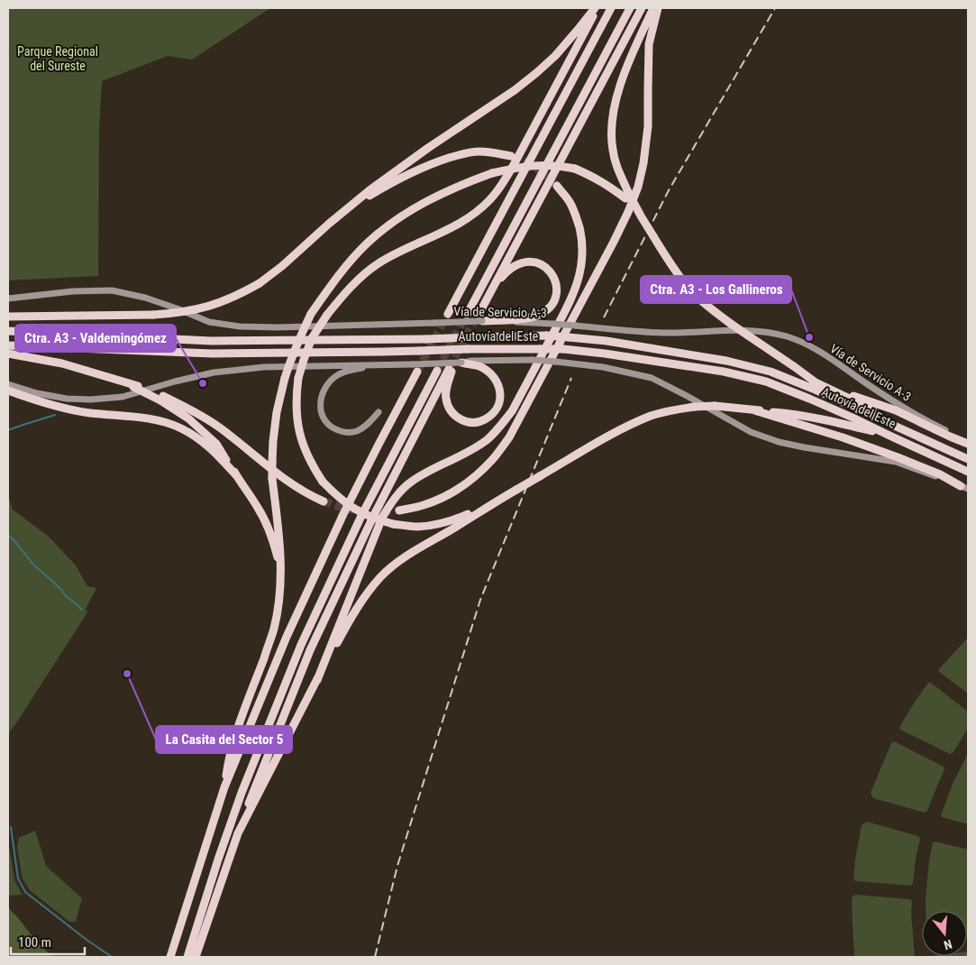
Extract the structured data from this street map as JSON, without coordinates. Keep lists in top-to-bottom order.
{
  "streets": {
    "highway": ["Autovía del Este"],
    "main road": ["Vía de Servicio A-3"]
  },
  "parks": ["Parque Regional del Sureste"],
  "places": ["Ctra. A3 - Los Gallineros", "Ctra. A3 - Valdemingómez", "La Casita del Sector 5"],
  "scale_bar": "100 m",
  "north": "bottom"
}
